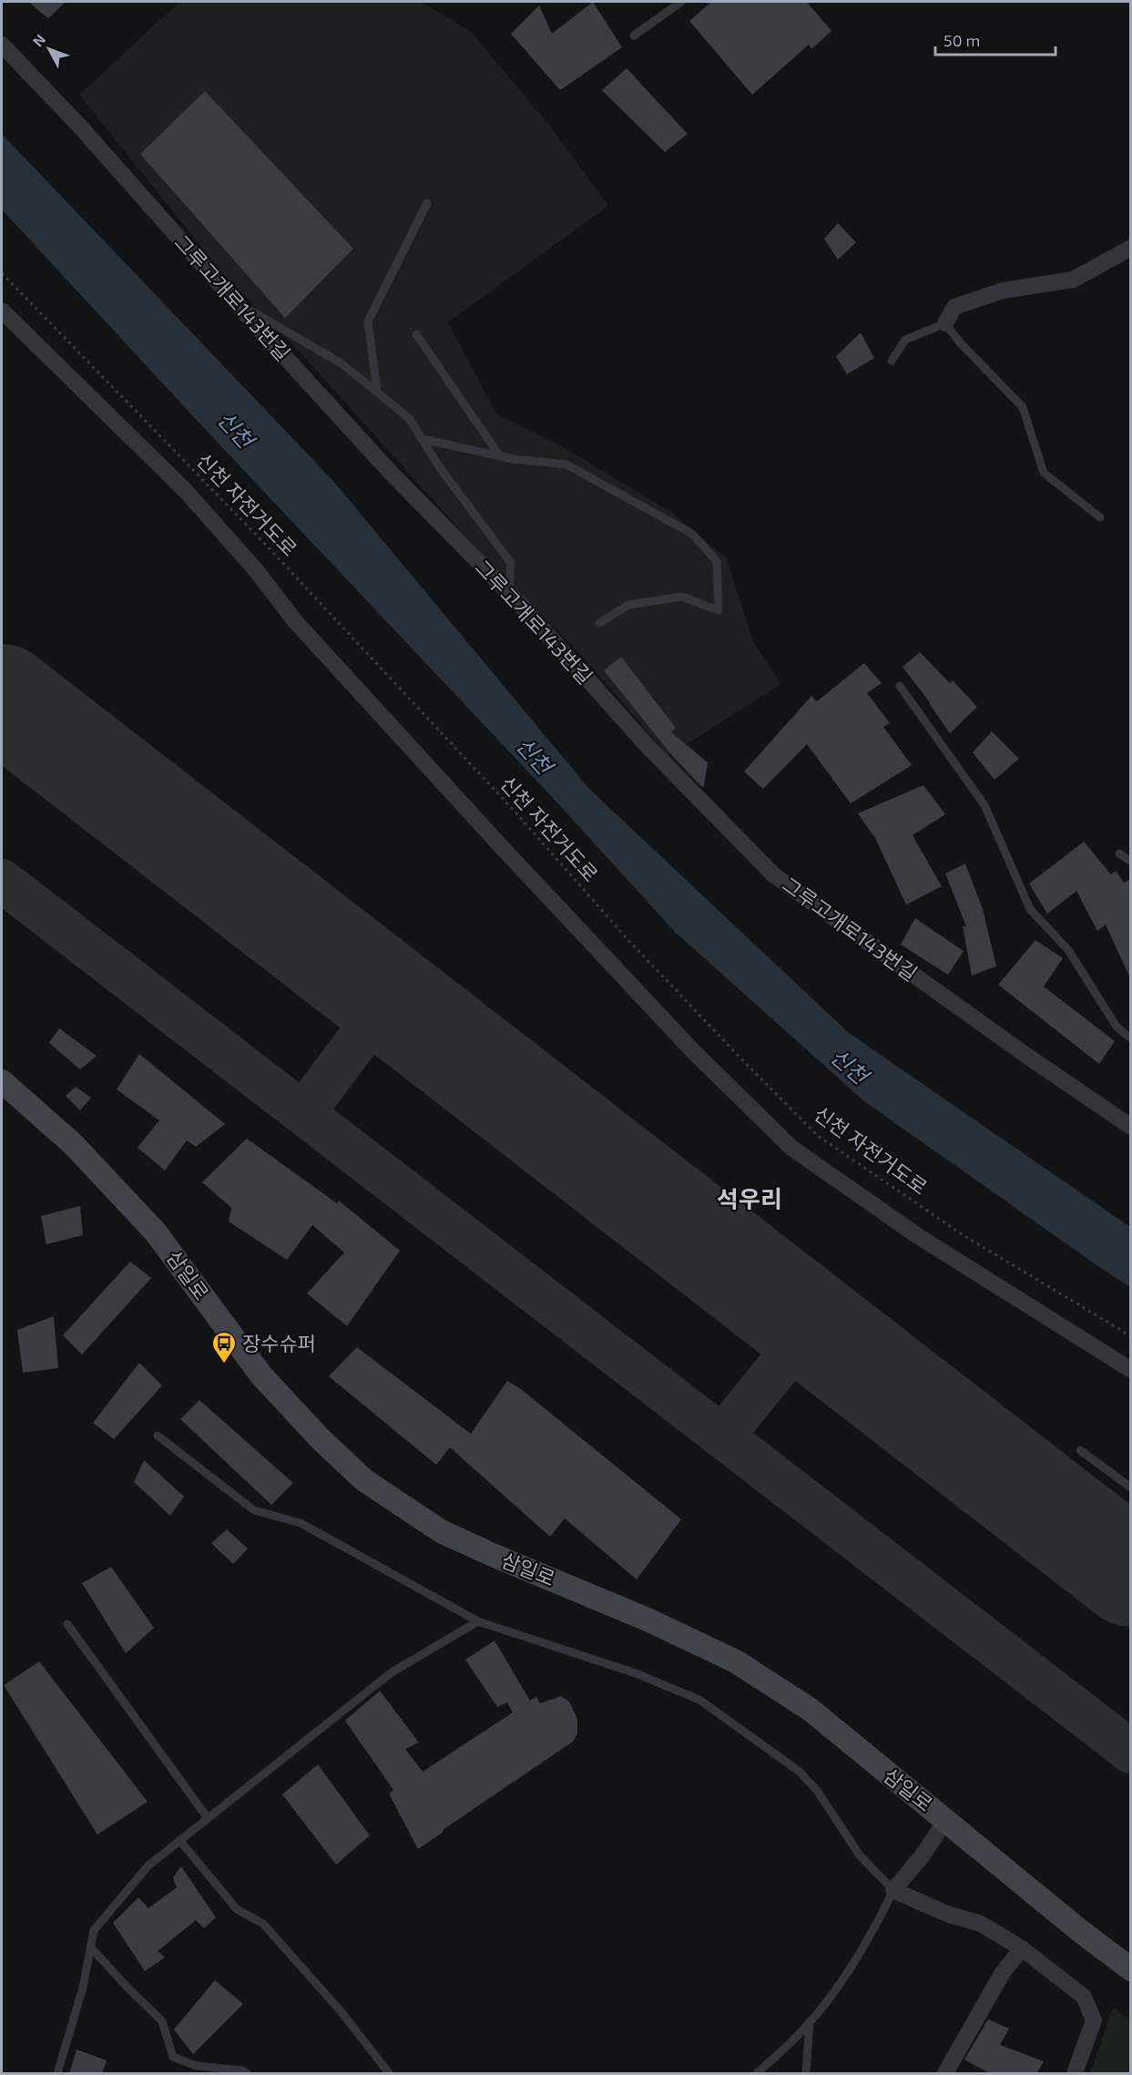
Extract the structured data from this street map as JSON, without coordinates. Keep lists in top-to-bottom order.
{
  "streets": {
    "main road": ["삼일로"],
    "street": ["그루고개로143번길"],
    "path": ["신천 자전거도로"]
  },
  "districts": ["석우리"],
  "water": ["신천"],
  "places": {
    "bus stop": ["장수슈퍼"]
  },
  "scale_bar": "50 m",
  "north": "top left"
}
